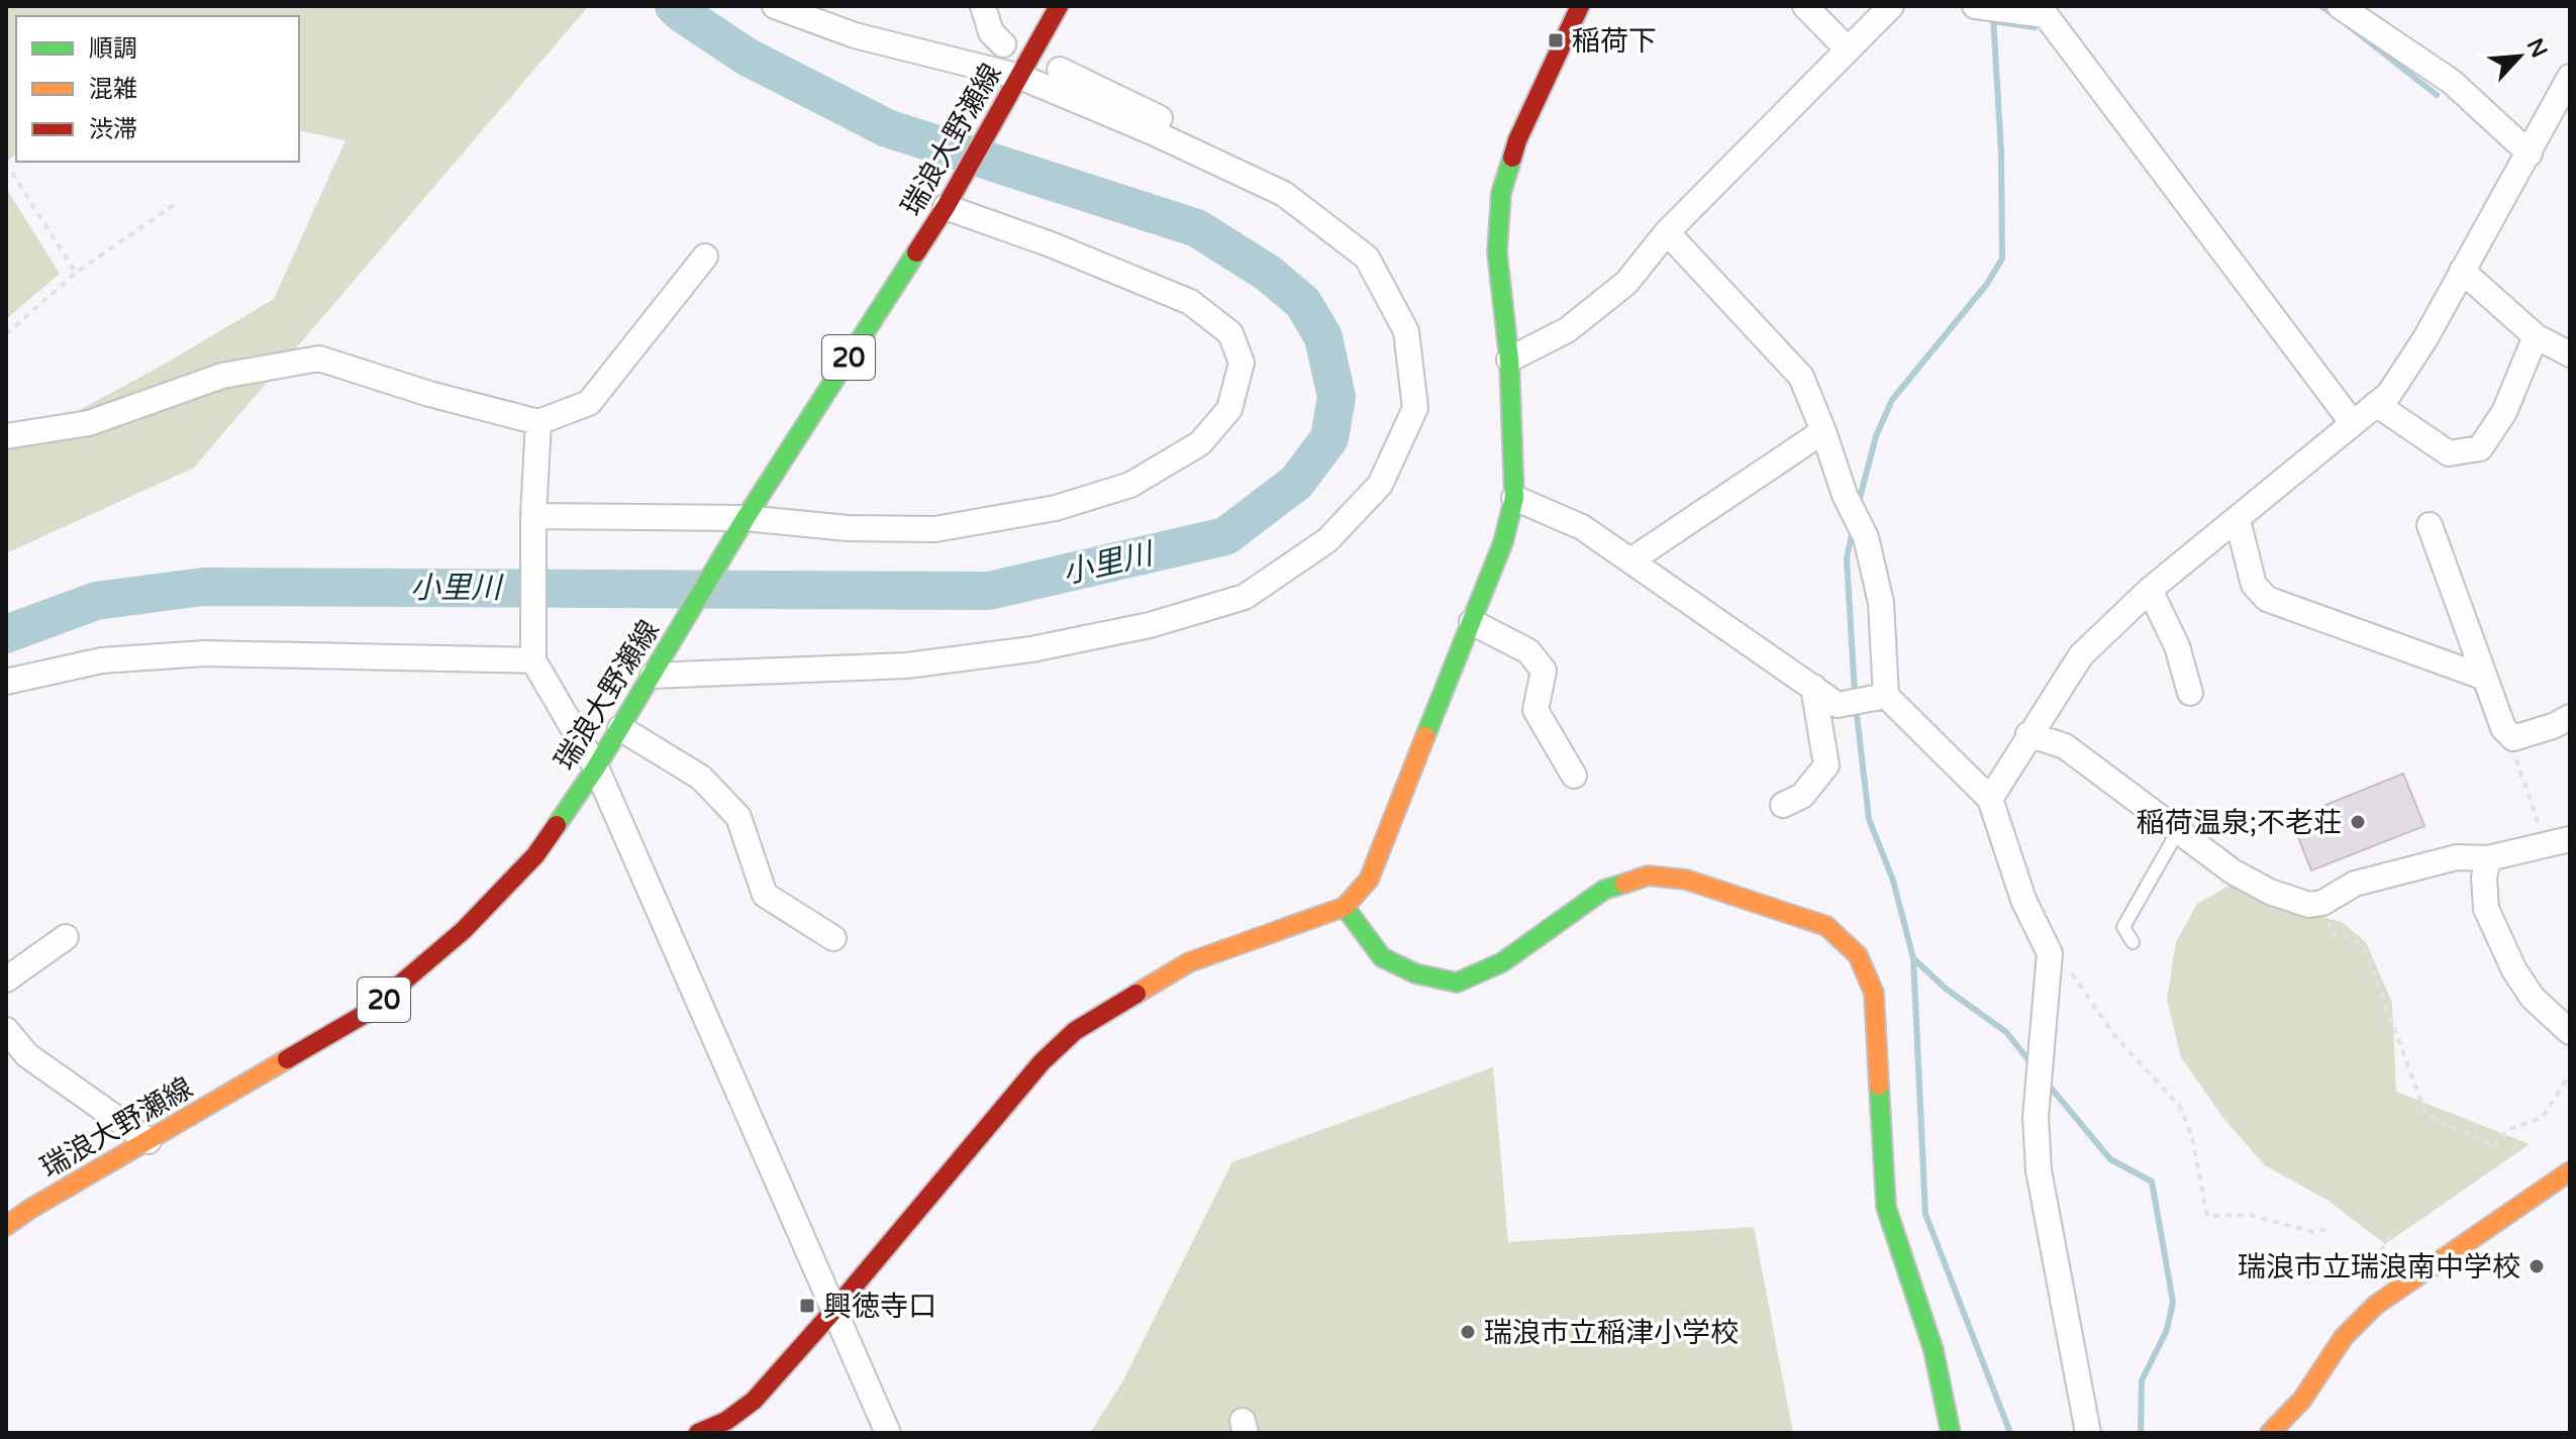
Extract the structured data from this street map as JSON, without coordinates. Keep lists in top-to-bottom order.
{
  "streets": {
    "street": ["瑞浪大野瀬線", "20"]
  },
  "water": ["小里川"],
  "places": {
    "transit": ["稲荷下", "興徳寺口"],
    "other": ["稲荷温泉;不老荘", "瑞浪市立瑞浪南中学校", "瑞浪市立稲津小学校"]
  },
  "legend": ["順調", "混雑", "渋滞"],
  "north": "top right"
}
